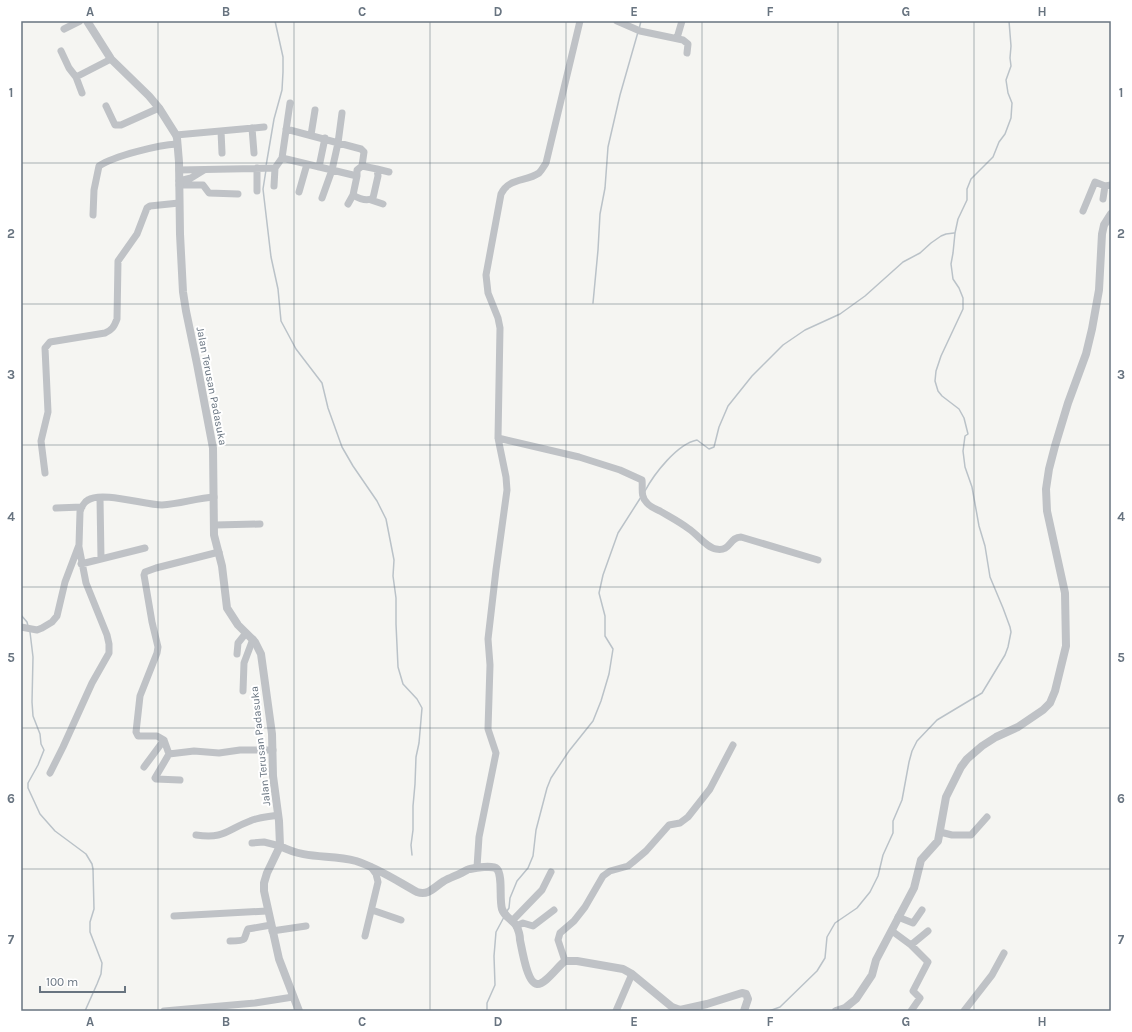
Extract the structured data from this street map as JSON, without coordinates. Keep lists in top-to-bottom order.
{
  "streets": {
    "street": ["Jalan Terusan Padasuka"]
  },
  "scale_bar": "100 m",
  "grid": {
    "columns": [
      "A",
      "B",
      "C",
      "D",
      "E",
      "F",
      "G",
      "H"
    ],
    "rows": [
      "1",
      "2",
      "3",
      "4",
      "5",
      "6",
      "7"
    ]
  }
}
